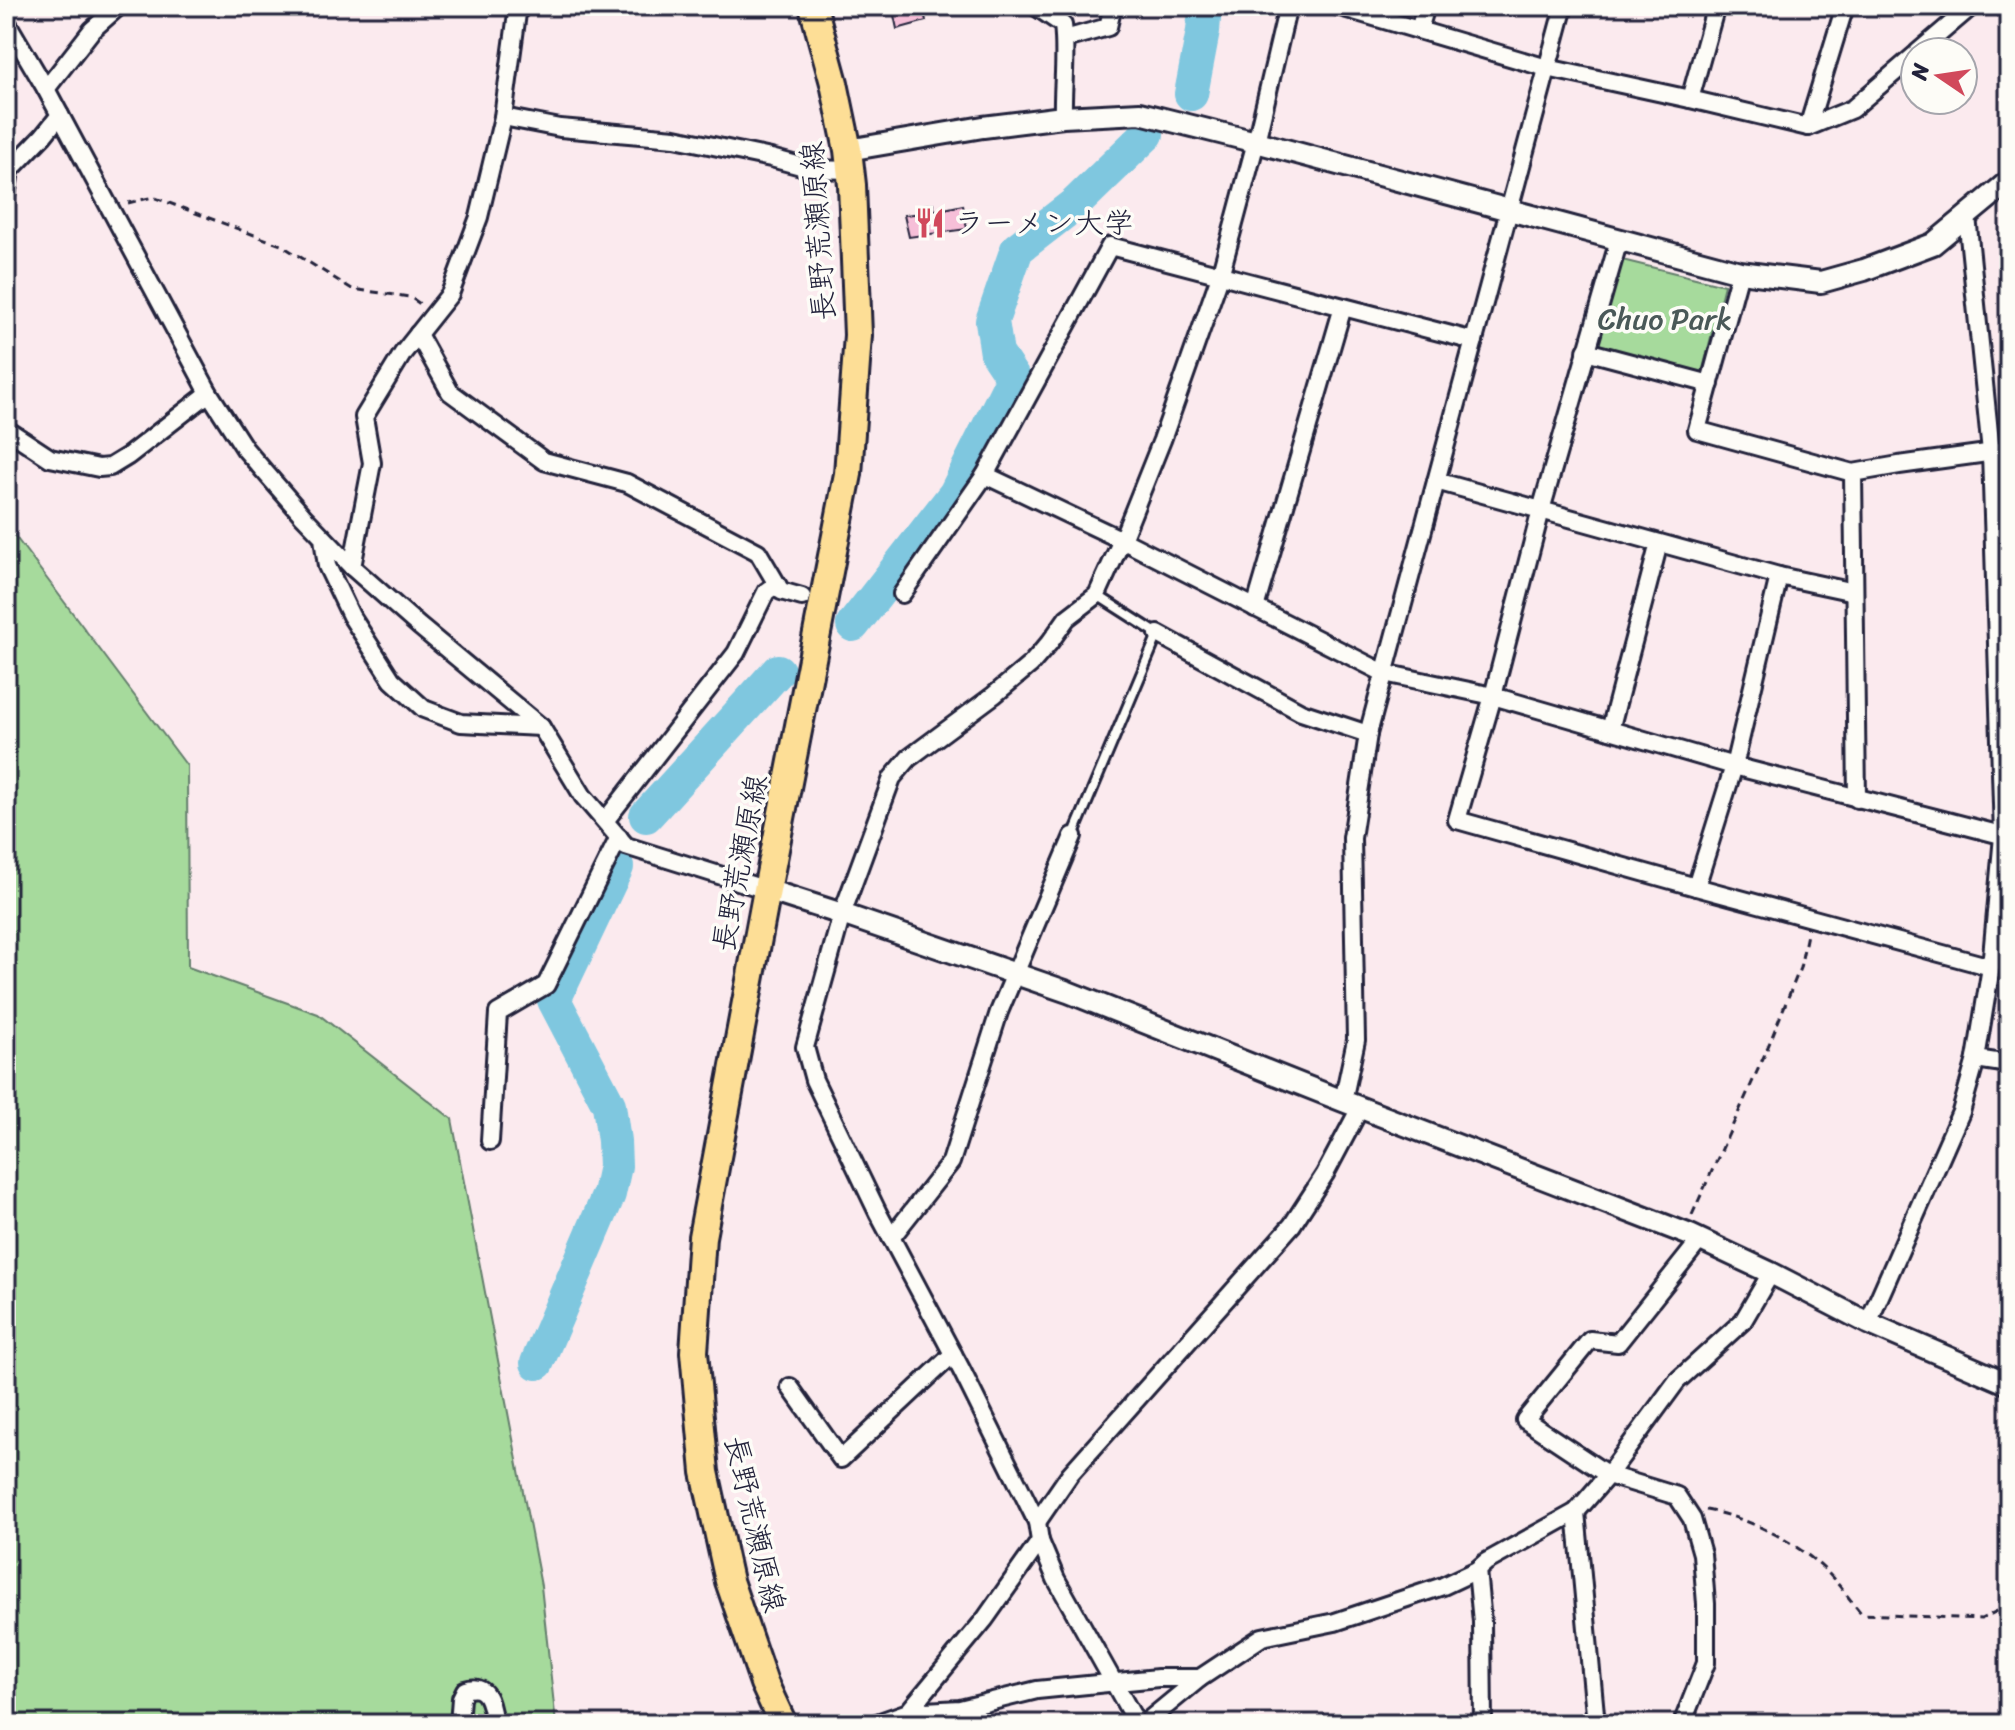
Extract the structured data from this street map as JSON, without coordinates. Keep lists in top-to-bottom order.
{
  "streets": {
    "main road": ["長野荒瀬原線"]
  },
  "parks": ["Chuo Park"],
  "places": {
    "restaurant": ["ラーメン大学"]
  },
  "north": "left"
}
